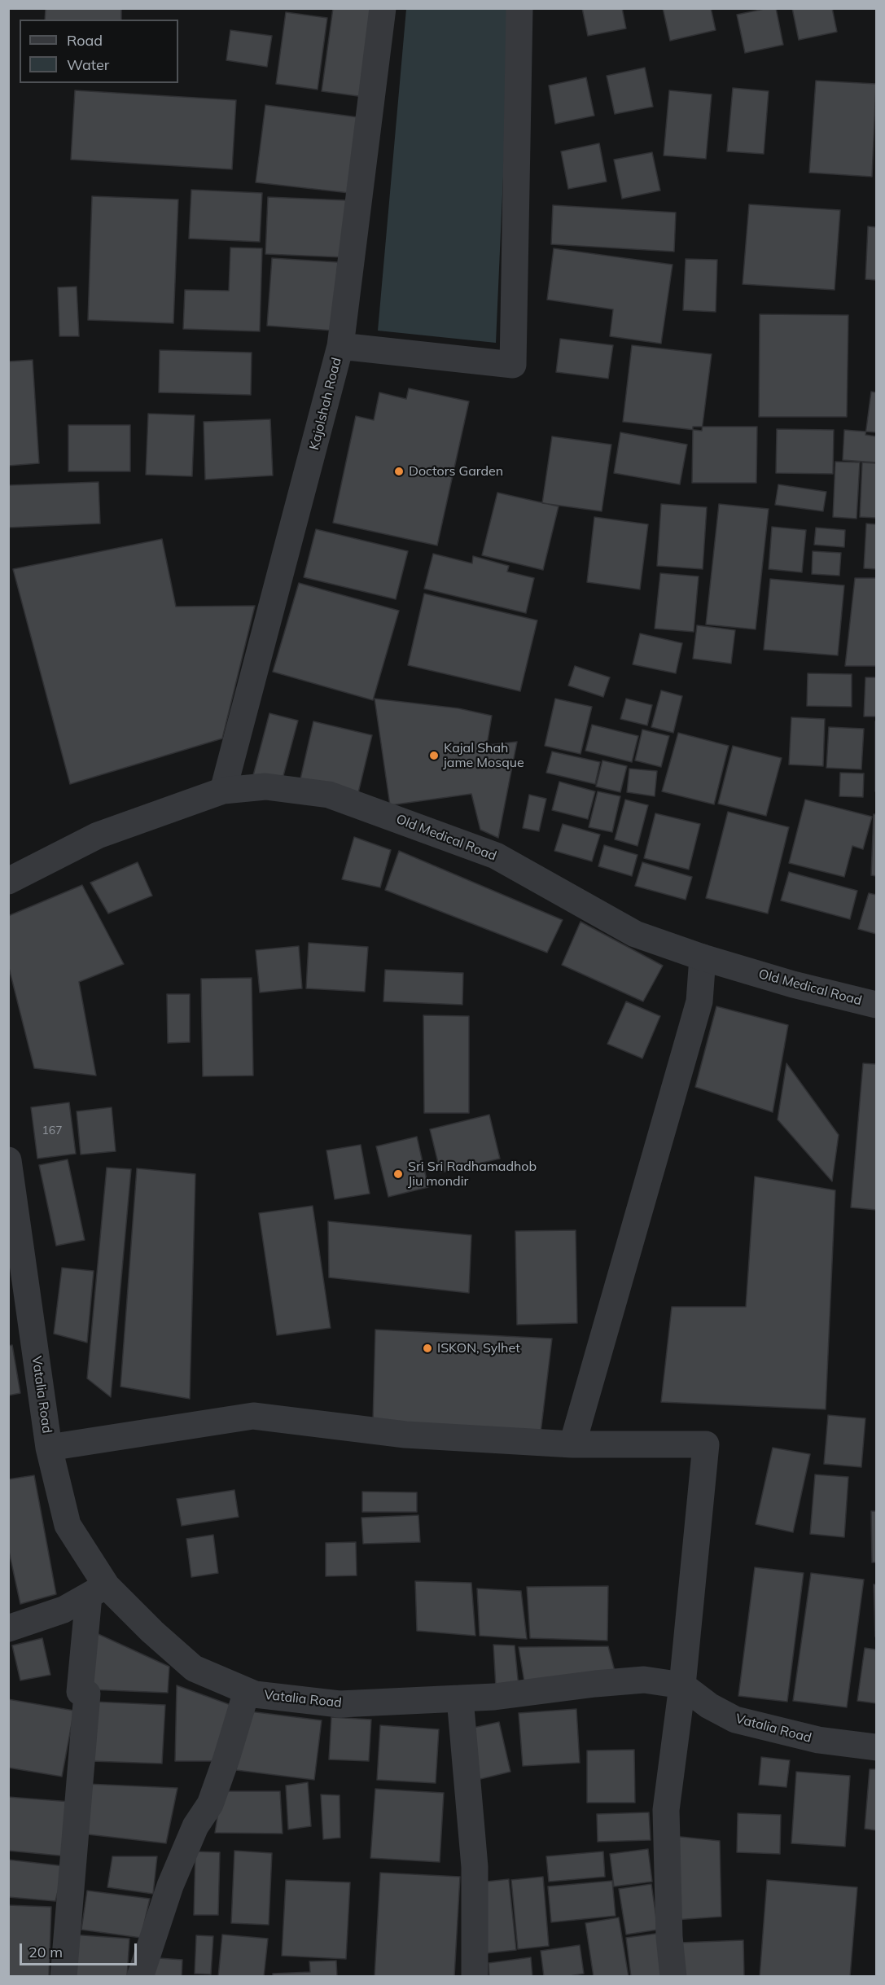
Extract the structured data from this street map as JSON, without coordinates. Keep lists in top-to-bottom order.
{
  "streets": {
    "street": ["Kajolshah Road", "Old Medical Road", "Vatalia Road"]
  },
  "crossings": [
    ["Kajolshah Road", "Old Medical Road"]
  ],
  "places": [
    "Doctors Garden",
    "Kajal Shah jame Mosque",
    "Sri Sri Radhamadhob Jiu mondir",
    "ISKON, Sylhet"
  ],
  "house_numbers": ["167"],
  "legend": ["Road", "Water"],
  "scale_bar": "20 m"
}
